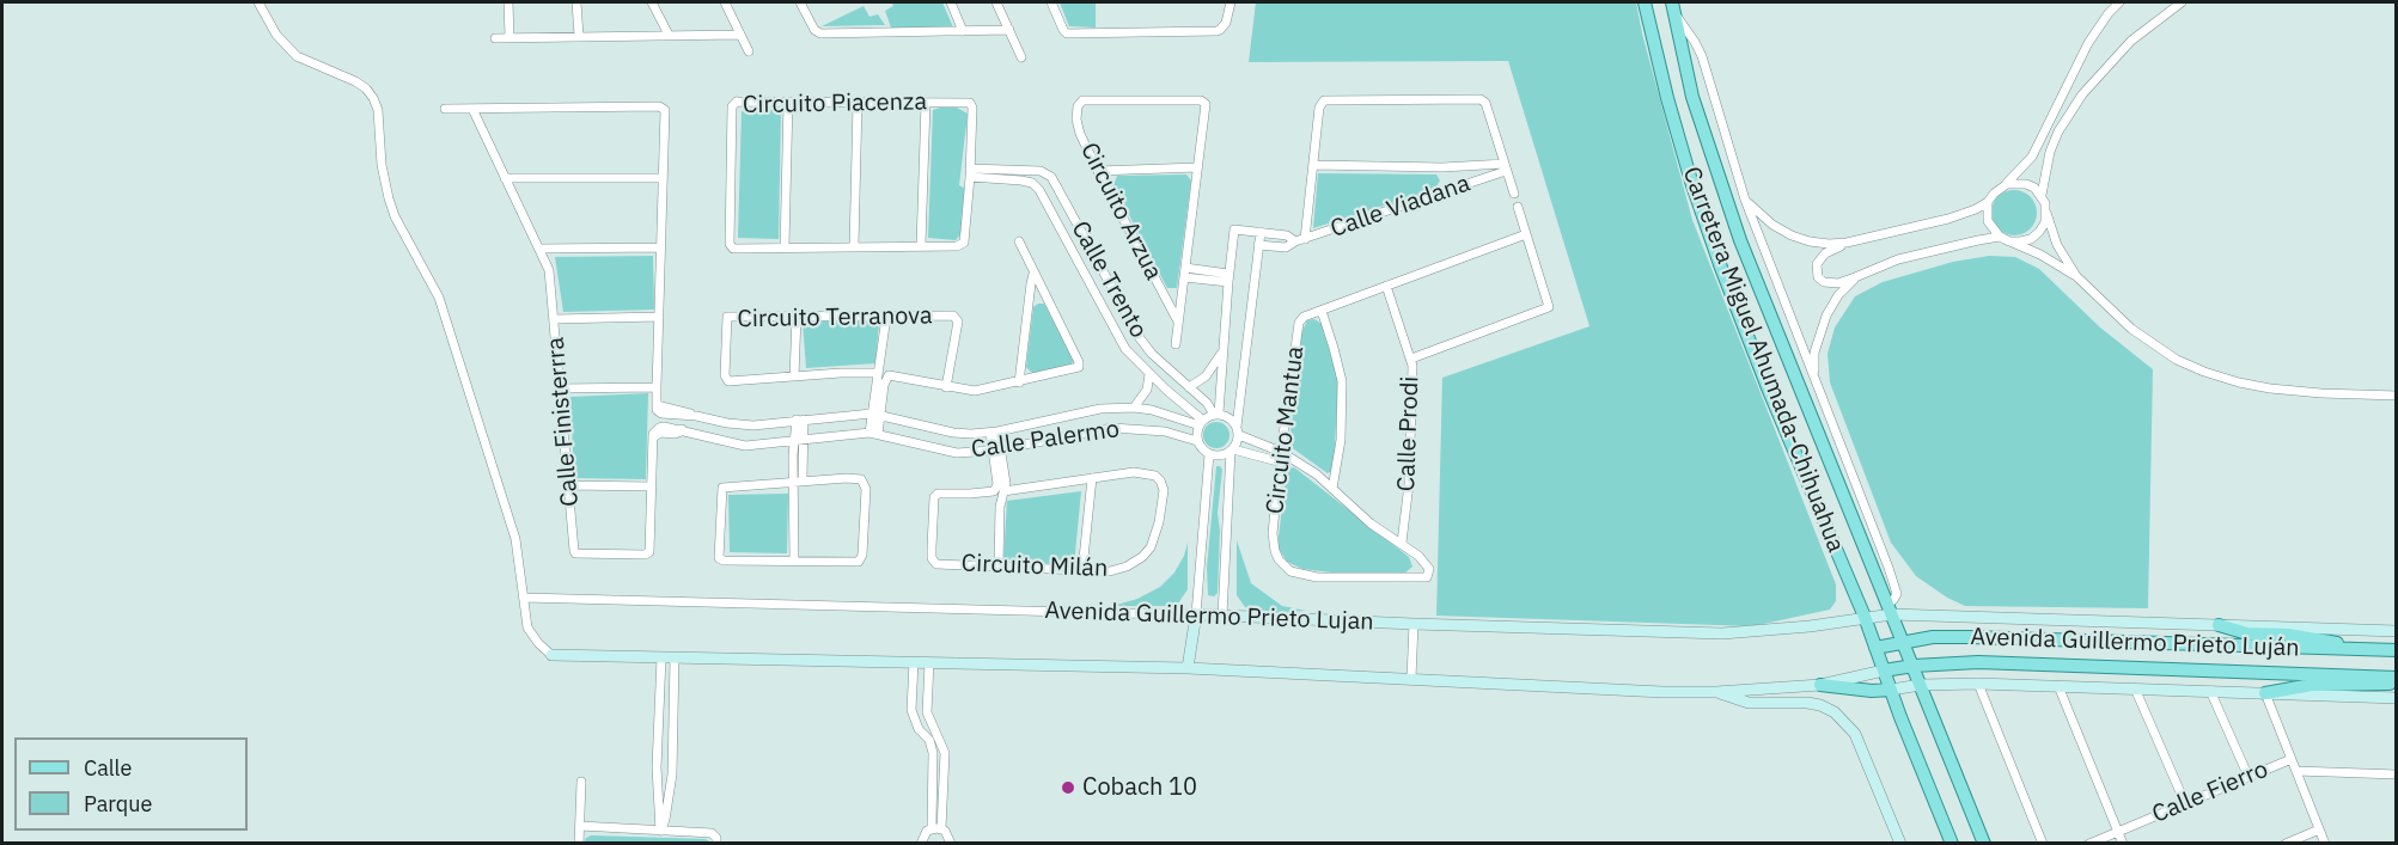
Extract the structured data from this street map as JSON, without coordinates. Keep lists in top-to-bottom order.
{
  "streets": {
    "main road": ["Carretera Miguel Ahumada-Chihuahua", "Avenida Guillermo Prieto Luján"],
    "street": [
      "Circuito Piacenza",
      "Calle Viadana",
      "Circuito Arzua",
      "Calle Trento",
      "Circuito Terranova",
      "Calle Finisterrra",
      "Circuito Mantua",
      "Calle Prodi",
      "Calle Palermo",
      "Circuito Milán",
      "Avenida Guillermo Prieto Lujan",
      "Calle Fierro"
    ]
  },
  "crossings": [
    ["Circuito Piacenza", "Calle Trento"],
    ["Calle Trento", "Calle Palermo"],
    ["Carretera Miguel Ahumada-Chihuahua", "Avenida Guillermo Prieto Lujan"],
    ["Carretera Miguel Ahumada-Chihuahua", "Avenida Guillermo Prieto Luján"],
    ["Calle Finisterrra", "Calle Palermo"],
    ["Circuito Mantua", "Calle Prodi"],
    ["Calle Palermo", "Circuito Milán"],
    ["Avenida Guillermo Prieto Lujan", "Avenida Guillermo Prieto Luján"]
  ],
  "places": ["Cobach 10"],
  "legend": ["Calle", "Parque"]
}
